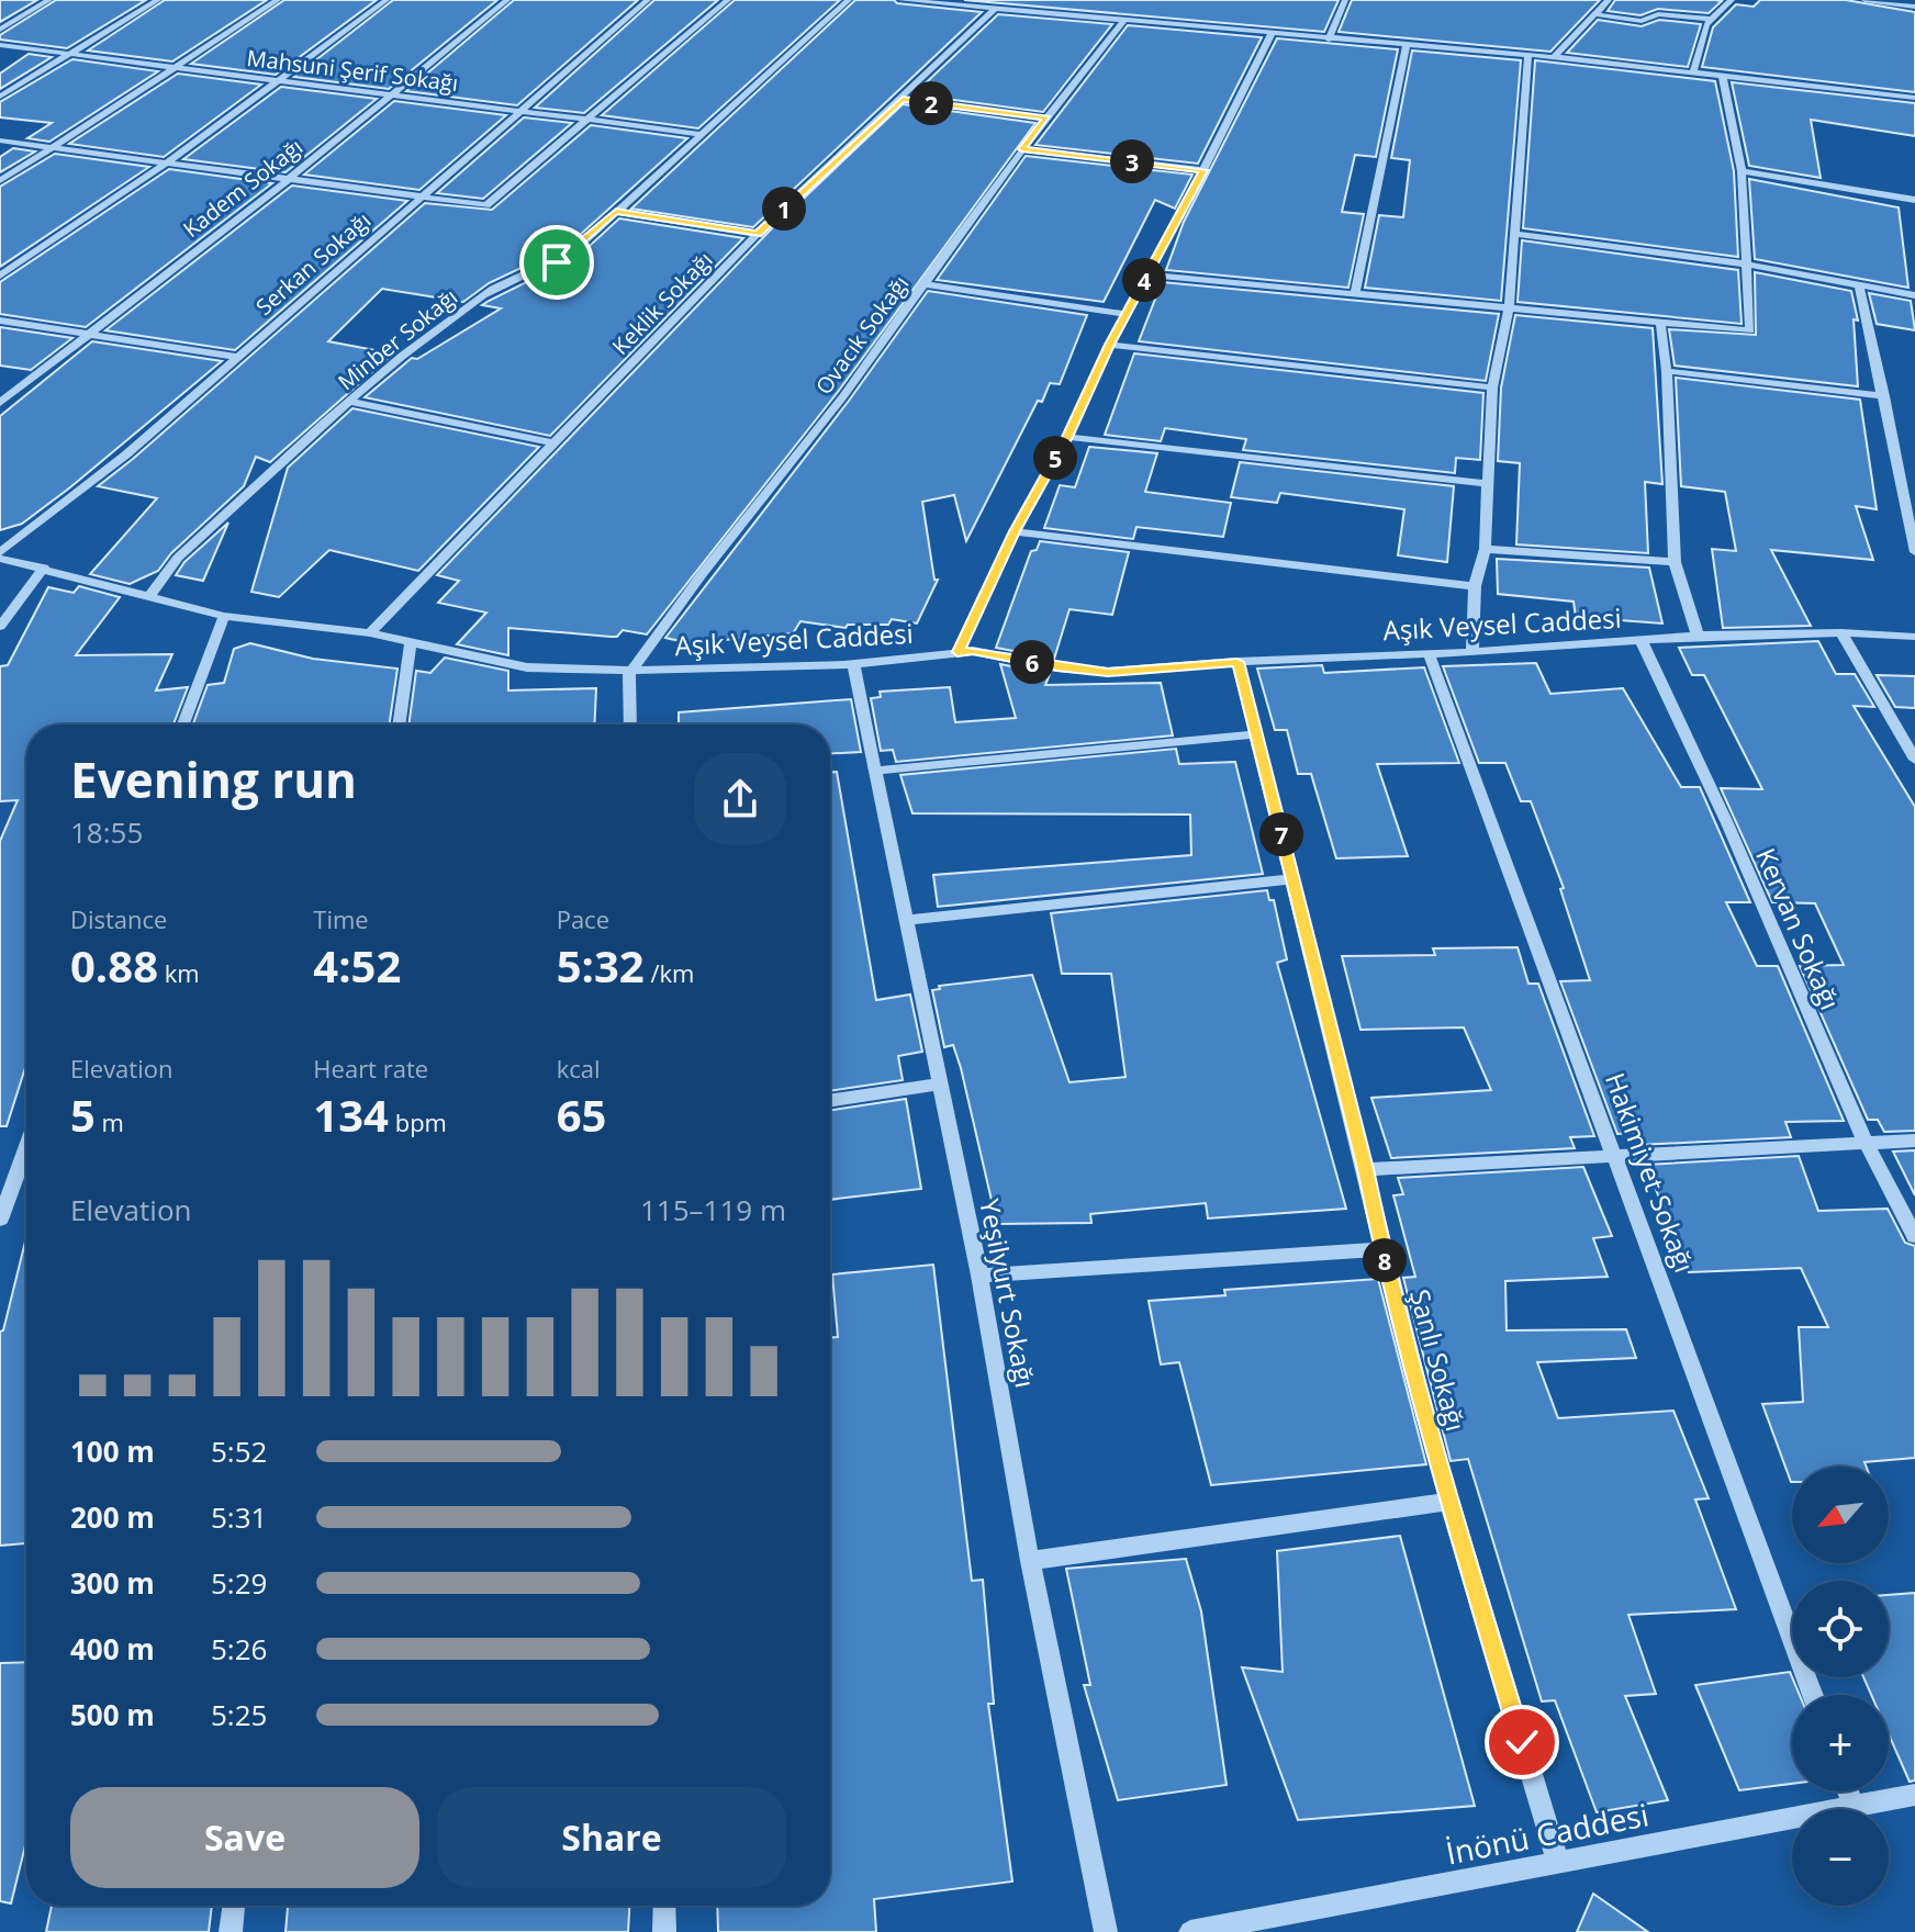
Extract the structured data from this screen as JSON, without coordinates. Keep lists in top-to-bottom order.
{
  "streets": {
    "street": [
      "Mahsuni Şerif Sokağı",
      "Kadem Sokağı",
      "Serkan Sokağı",
      "Keklik Sokağı",
      "Ovacık Sokağı",
      "Minber Sokağı",
      "Aşık Veysel Caddesi",
      "Kervan Sokağı",
      "Hakimiyet Sokağı",
      "Yeşilyurt Sokağı",
      "Şanlı Sokağı",
      "İnönü Caddesi"
    ]
  },
  "crossings": [
    ["Mahsuni Şerif Sokağı", "Kadem Sokağı"],
    ["Mahsuni Şerif Sokağı", "Serkan Sokağı"],
    ["Mahsuni Şerif Sokağı", "Minber Sokağı"],
    ["Serkan Sokağı", "Aşık Veysel Caddesi"],
    ["Keklik Sokağı", "Aşık Veysel Caddesi"],
    ["Ovacık Sokağı", "Aşık Veysel Caddesi"],
    ["Minber Sokağı", "Aşık Veysel Caddesi"],
    ["Aşık Veysel Caddesi", "Kervan Sokağı"],
    ["Aşık Veysel Caddesi", "Hakimiyet Sokağı"],
    ["Aşık Veysel Caddesi", "Yeşilyurt Sokağı"],
    ["Aşık Veysel Caddesi", "Şanlı Sokağı"],
    ["Şanlı Sokağı", "İnönü Caddesi"]
  ],
  "north": "bottom left",
  "page": {
    "pins": [
      "2",
      "3",
      "1",
      "4",
      "5",
      "6",
      "7",
      "8"
    ],
    "heading": ["Evening run", "18:55"],
    "stats": [
      ["Distance", "0.88 km"],
      ["Time", "4:52"],
      ["Pace", "5:32 /km"],
      ["Elevation", "5 m"],
      ["Heart rate", "134 bpm"],
      ["kcal", "65"]
    ],
    "chart": ["Elevation", "115–119 m"],
    "list": [
      {
        "name": "100 m",
        "note": "5:52"
      },
      {
        "name": "200 m",
        "note": "5:31"
      },
      {
        "name": "300 m",
        "note": "5:29"
      },
      {
        "name": "400 m",
        "note": "5:26"
      },
      {
        "name": "500 m",
        "note": "5:25"
      }
    ],
    "map_buttons": ["+", "−"],
    "buttons": ["Save", "Share"]
  }
}
